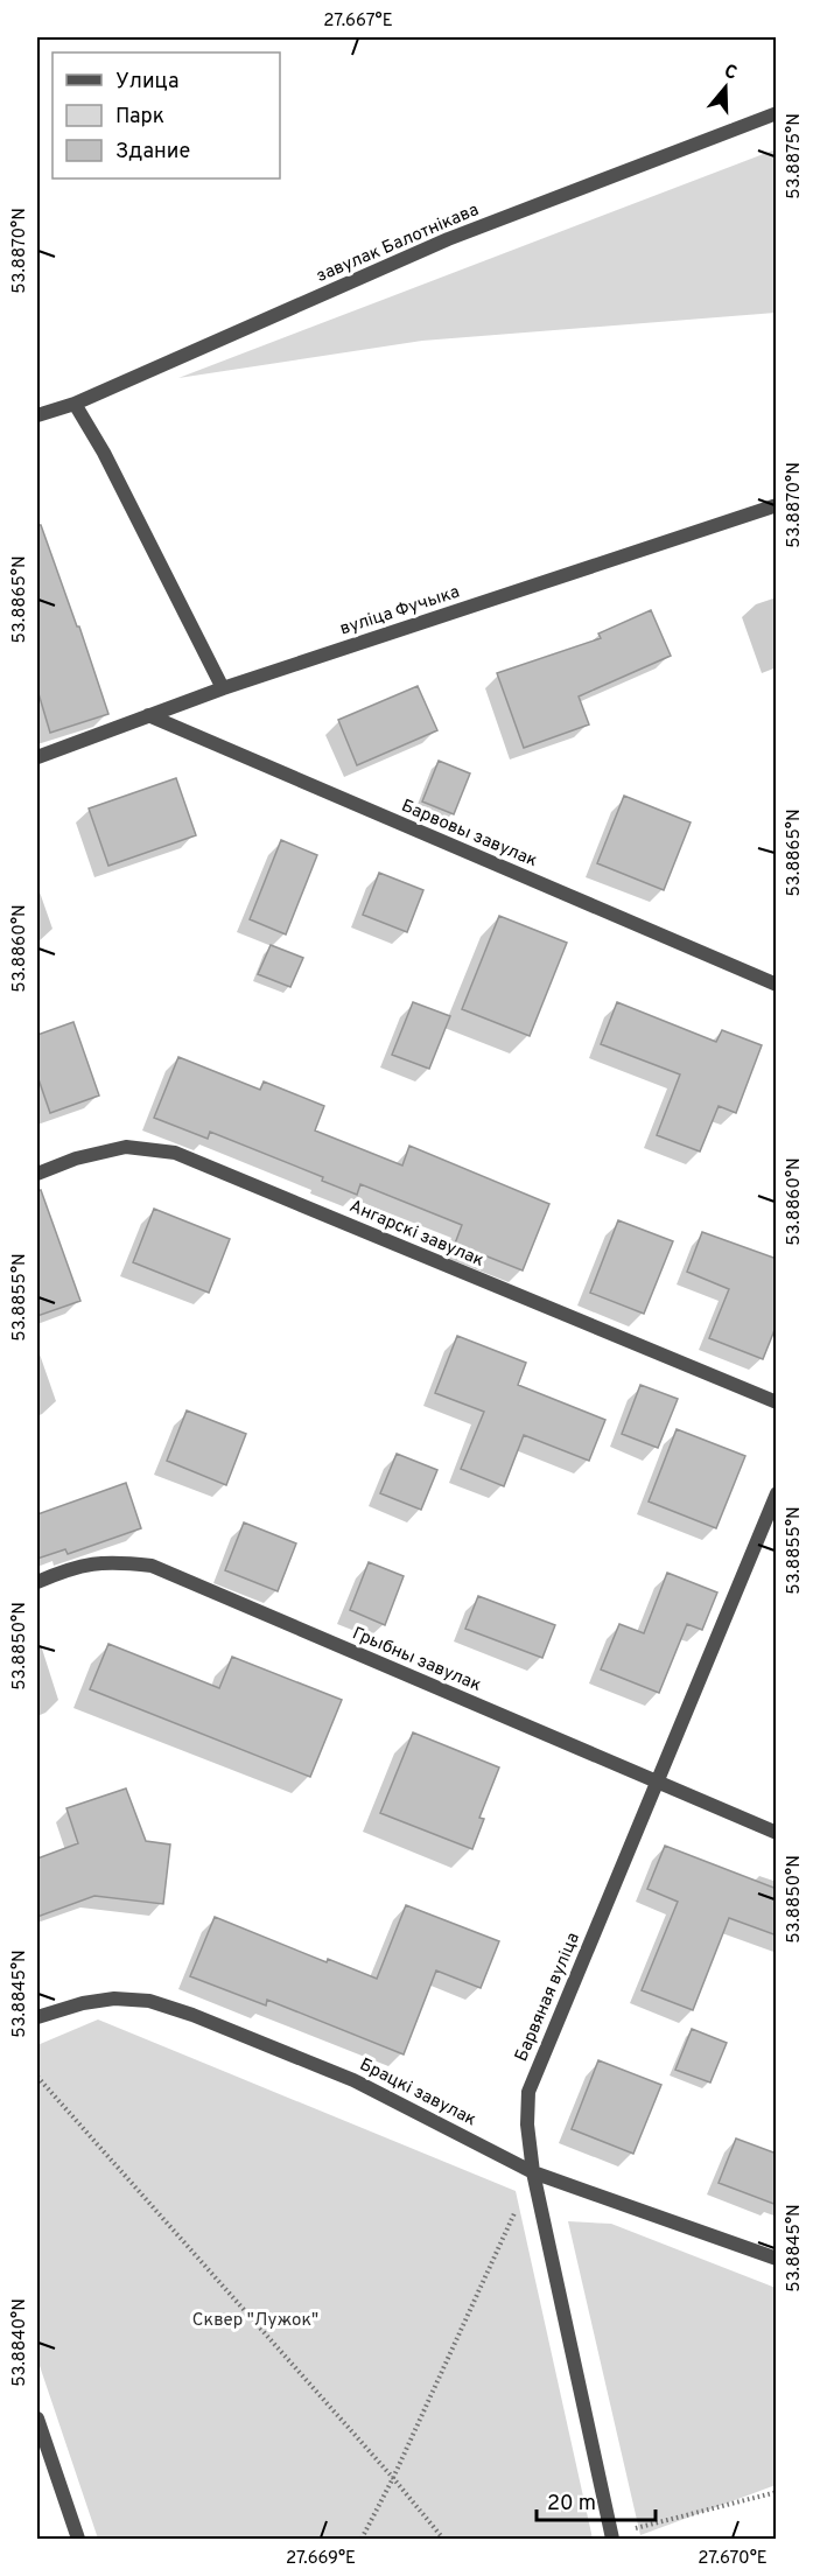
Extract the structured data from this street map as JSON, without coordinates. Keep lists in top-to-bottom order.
{
  "streets": {
    "street": [
      "завулак Балотнікава",
      "вуліца Фучыка",
      "Барвовы завулак",
      "Ангарскі завулак",
      "Грыбны завулак",
      "Барвяная вуліца",
      "Брацкі завулак"
    ]
  },
  "crossings": [
    ["вуліца Фучыка", "Барвовы завулак"],
    ["Грыбны завулак", "Барвяная вуліца"],
    ["Барвяная вуліца", "Брацкі завулак"]
  ],
  "parks": ["Сквер \"Лужок\""],
  "legend": ["Улица", "Парк", "Здание"],
  "scale_bar": "20 m",
  "north": "top",
  "coordinates": [
    "27.667°E",
    "53.8875°N",
    "53.8870°N",
    "53.8865°N",
    "53.8860°N",
    "53.8855°N",
    "53.8850°N",
    "53.8845°N",
    "53.8840°N",
    "27.669°E",
    "27.670°E"
  ]
}
